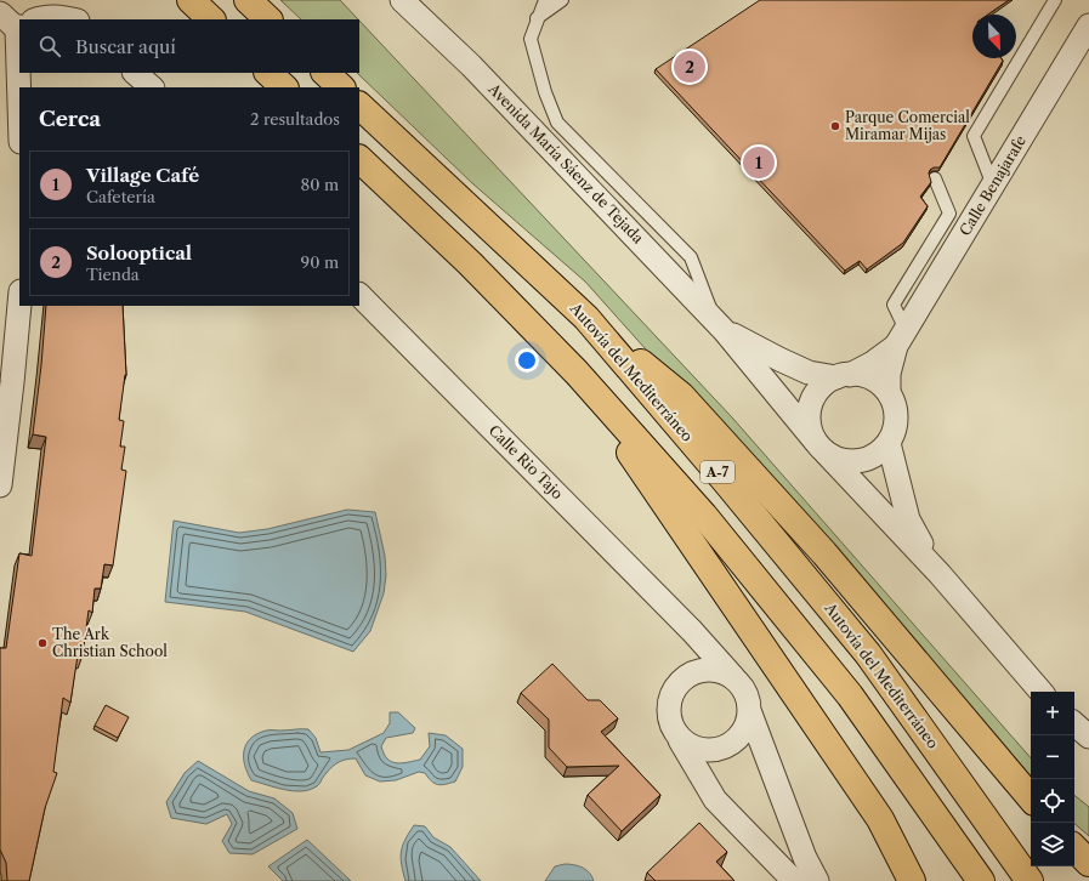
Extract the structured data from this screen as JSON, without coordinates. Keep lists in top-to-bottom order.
{
  "streets": {
    "highway": ["Autovía del Mediterráneo", "A-7"],
    "street": ["Avenida María Sáenz de Tejada", "Calle Benajarafe", "Calle Rio Tajo"]
  },
  "crossings": [
    ["Avenida María Sáenz de Tejada", "Calle Benajarafe"]
  ],
  "places": ["Parque Comercial Miramar Mijas", "The Ark Christian School"],
  "north": "bottom right",
  "page": {
    "search": "Buscar aquí",
    "pins": ["2", "1"],
    "heading": ["Cerca", "2 resultados"],
    "list": [
      {
        "mark": "1",
        "name": "Village Café",
        "note": "Cafetería",
        "value": "80 m"
      },
      {
        "mark": "2",
        "name": "Solooptical",
        "note": "Tienda",
        "value": "90 m"
      }
    ],
    "map_buttons": ["+", "−"]
  }
}
